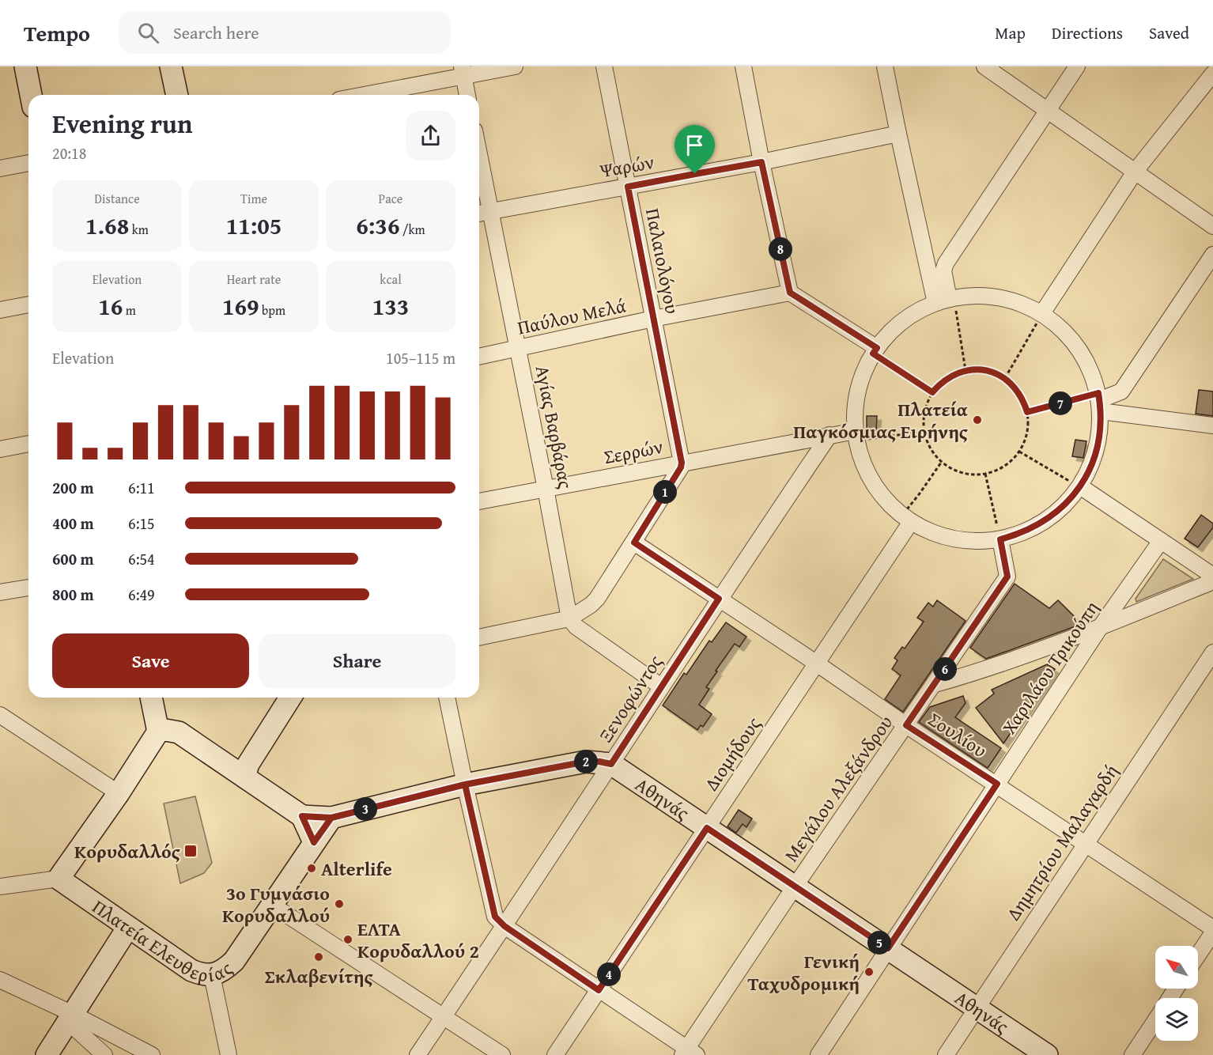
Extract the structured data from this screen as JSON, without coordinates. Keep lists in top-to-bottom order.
{
  "streets": {
    "main road": ["Αθηνάς", "Πλατεία Ελευθερίας"],
    "street": [
      "Ψαρών",
      "Παλαιολόγου",
      "Παύλου Μελά",
      "Αγίας Βαρβάρας",
      "Σερρών",
      "Χαριλάου Τρικούπη",
      "Ξενοφώντος",
      "Σουλίου",
      "Διομήδους",
      "Μεγάλου Αλεξάνδρου",
      "Δημητρίου Μαλαγαρδή"
    ]
  },
  "crossings": [
    ["Ψαρών", "Παλαιολόγου"],
    ["Ψαρών", "Αγίας Βαρβάρας"],
    ["Παλαιολόγου", "Παύλου Μελά"],
    ["Παλαιολόγου", "Σερρών"],
    ["Παύλου Μελά", "Αγίας Βαρβάρας"],
    ["Αγίας Βαρβάρας", "Σερρών"],
    ["Σερρών", "Ξενοφώντος"],
    ["Χαριλάου Τρικούπη", "Σουλίου"],
    ["Χαριλάου Τρικούπη", "Αθηνάς"],
    ["Ξενοφώντος", "Σουλίου"],
    ["Ξενοφώντος", "Αθηνάς"],
    ["Σουλίου", "Διομήδους"],
    ["Σουλίου", "Μεγάλου Αλεξάνδρου"],
    ["Σουλίου", "Δημητρίου Μαλαγαρδή"],
    ["Διομήδους", "Αθηνάς"],
    ["Μεγάλου Αλεξάνδρου", "Αθηνάς"],
    ["Αθηνάς", "Δημητρίου Μαλαγαρδή"]
  ],
  "places": {
    "other": [
      "Πλατεία Παγκόσμιας Ειρήνης",
      "Alterlife",
      "3ο Γυμνάσιο Κορυδαλλού",
      "ΕΛΤΑ Κορυδαλλού 2",
      "Σκλαβενίτης",
      "Γενική Ταχυδρομική"
    ],
    "transit": ["Κορυδαλλός"]
  },
  "north": "top left",
  "page": {
    "header": "Tempo",
    "search": "Search here",
    "nav": ["Map", "Directions", "Saved"],
    "heading": ["Evening run", "20:18"],
    "stats": [
      ["Distance", "1.68 km"],
      ["Time", "11:05"],
      ["Pace", "6:36 /km"],
      ["Elevation", "16 m"],
      ["Heart rate", "169 bpm"],
      ["kcal", "133"]
    ],
    "pins": [
      "8",
      "7",
      "1",
      "6",
      "2",
      "3",
      "5",
      "4"
    ],
    "chart": ["Elevation", "105–115 m"],
    "list": [
      {
        "name": "200 m",
        "note": "6:11"
      },
      {
        "name": "400 m",
        "note": "6:15"
      },
      {
        "name": "600 m",
        "note": "6:54"
      },
      {
        "name": "800 m",
        "note": "6:49"
      }
    ],
    "buttons": ["Save", "Share"]
  }
}
